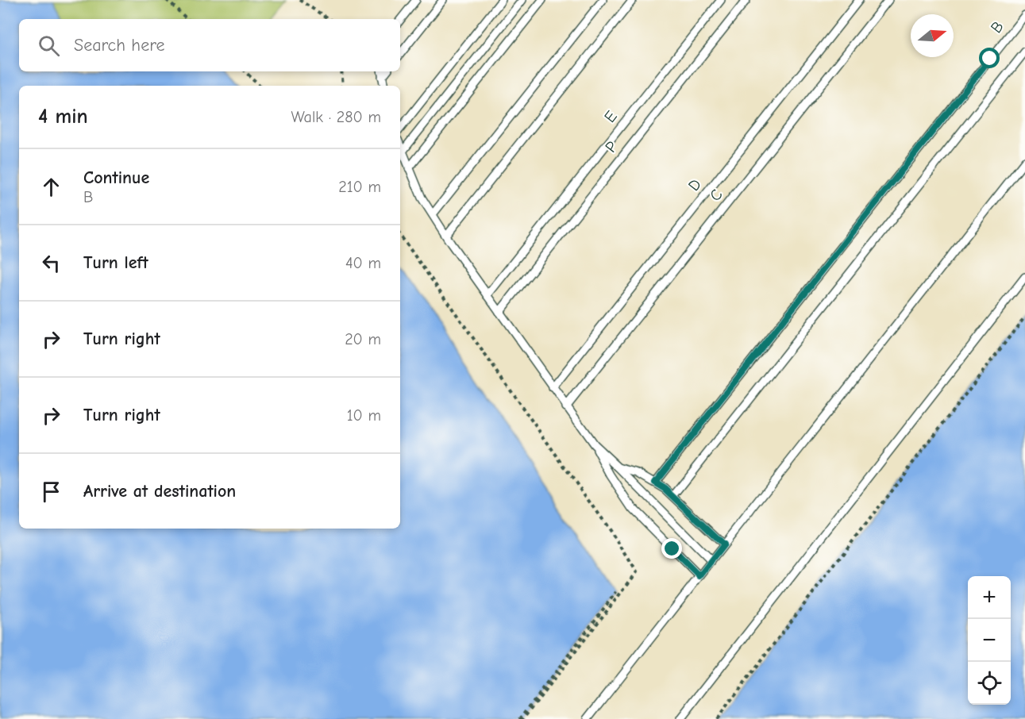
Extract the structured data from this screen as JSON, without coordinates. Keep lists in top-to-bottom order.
{
  "streets": {
    "lane": [
      "B",
      "E",
      "P",
      "D",
      "C"
    ]
  },
  "north": "right",
  "page": {
    "search": "Search here",
    "heading": ["4 min", "Walk · 280 m"],
    "list": [
      ["Continue", "B", "210 m"],
      ["Turn left", "40 m"],
      ["Turn right", "20 m"],
      ["Turn right", "10 m"],
      "Arrive at destination"
    ],
    "map_buttons": ["+", "−"]
  }
}
